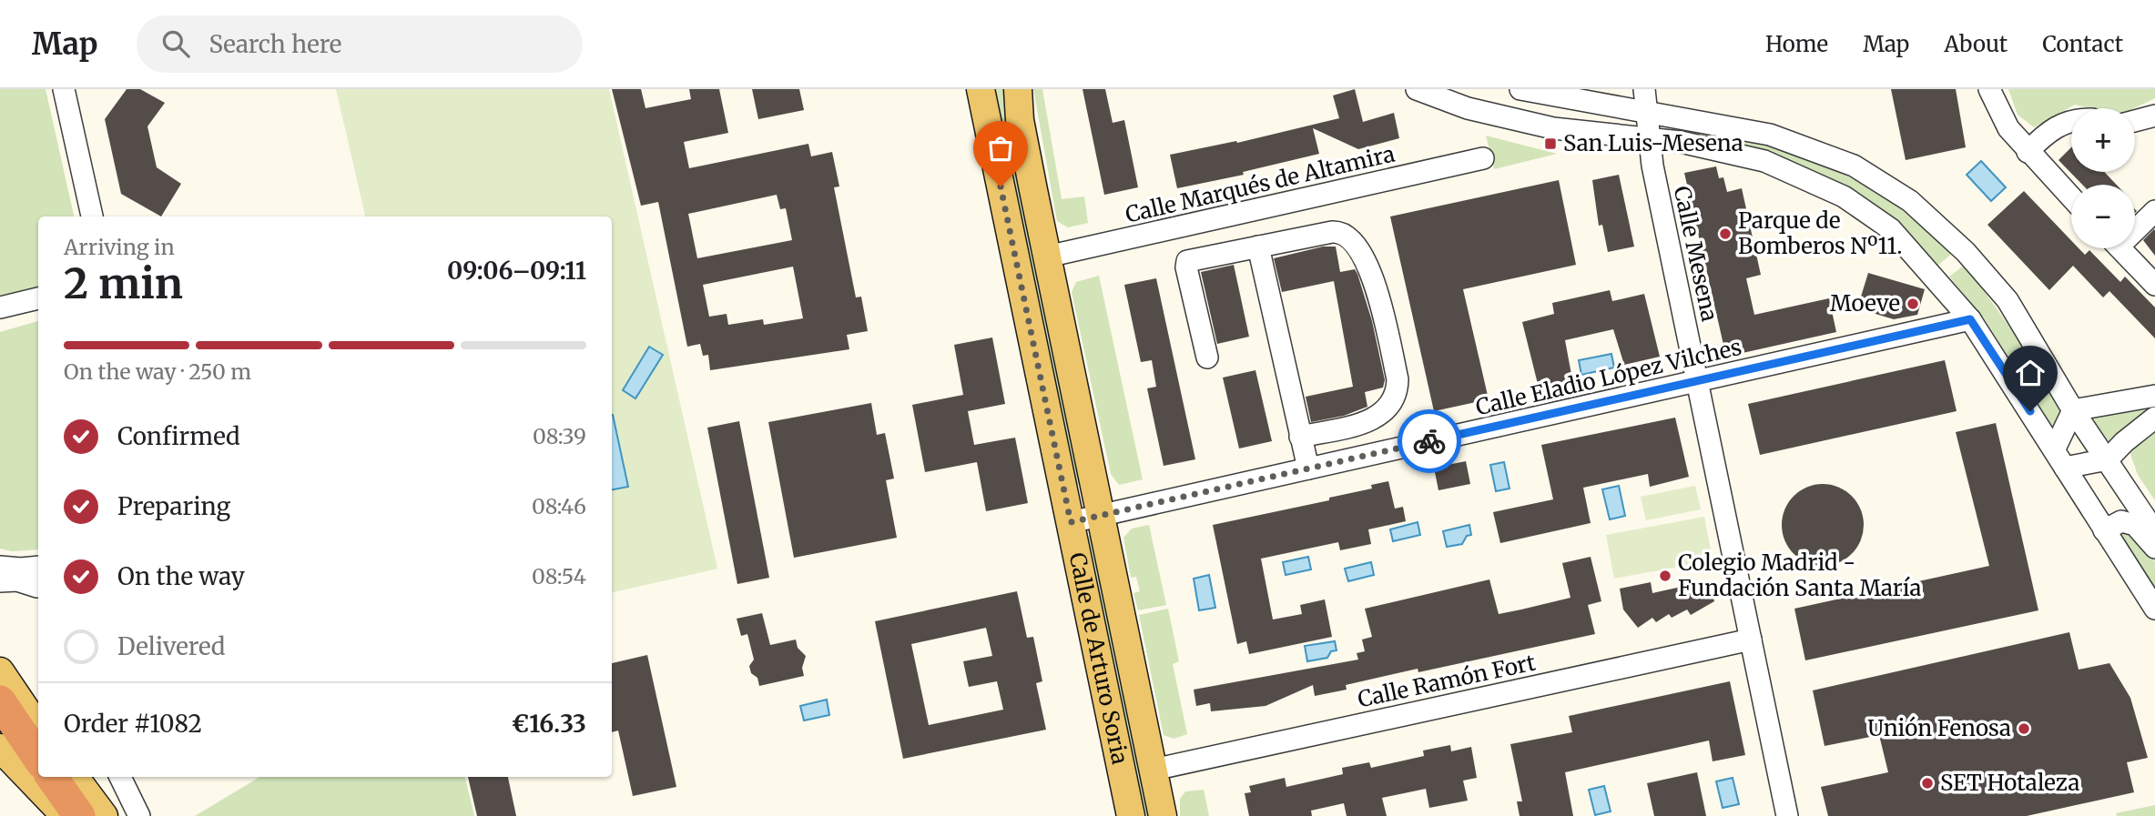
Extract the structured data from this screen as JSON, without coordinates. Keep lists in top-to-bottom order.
{
  "streets": {
    "main road": ["Calle de Arturo Soria"],
    "street": [
      "Calle Marqués de Altamira",
      "Calle Mesena",
      "Calle Eladio López Vilches",
      "Calle Ramón Fort"
    ]
  },
  "crossings": [
    ["Calle Marqués de Altamira", "Calle de Arturo Soria"],
    ["Calle Mesena", "Calle Eladio López Vilches"],
    ["Calle Mesena", "Calle Ramón Fort"],
    ["Calle Eladio López Vilches", "Calle de Arturo Soria"],
    ["Calle de Arturo Soria", "Calle Ramón Fort"]
  ],
  "places": {
    "transit": ["San Luis-Mesena"],
    "other": [
      "Parque de Bomberos Nº11.",
      "Moeve",
      "Colegio Madrid - Fundación Santa María",
      "Unión Fenosa",
      "SET Hotaleza"
    ]
  },
  "page": {
    "header": "Map",
    "search": "Search here",
    "nav": [
      "Home",
      "Map",
      "About",
      "Contact"
    ],
    "map_buttons": ["+", "−"],
    "heading": ["2 min", "Arriving in", "09:06–09:11"],
    "panel": ["Order #1082", "€16.33"],
    "bar": "On the way · 250 m",
    "list": [
      ["Confirmed", "08:39"],
      ["Preparing", "08:46"],
      ["On the way", "08:54"],
      "Delivered"
    ]
  }
}
